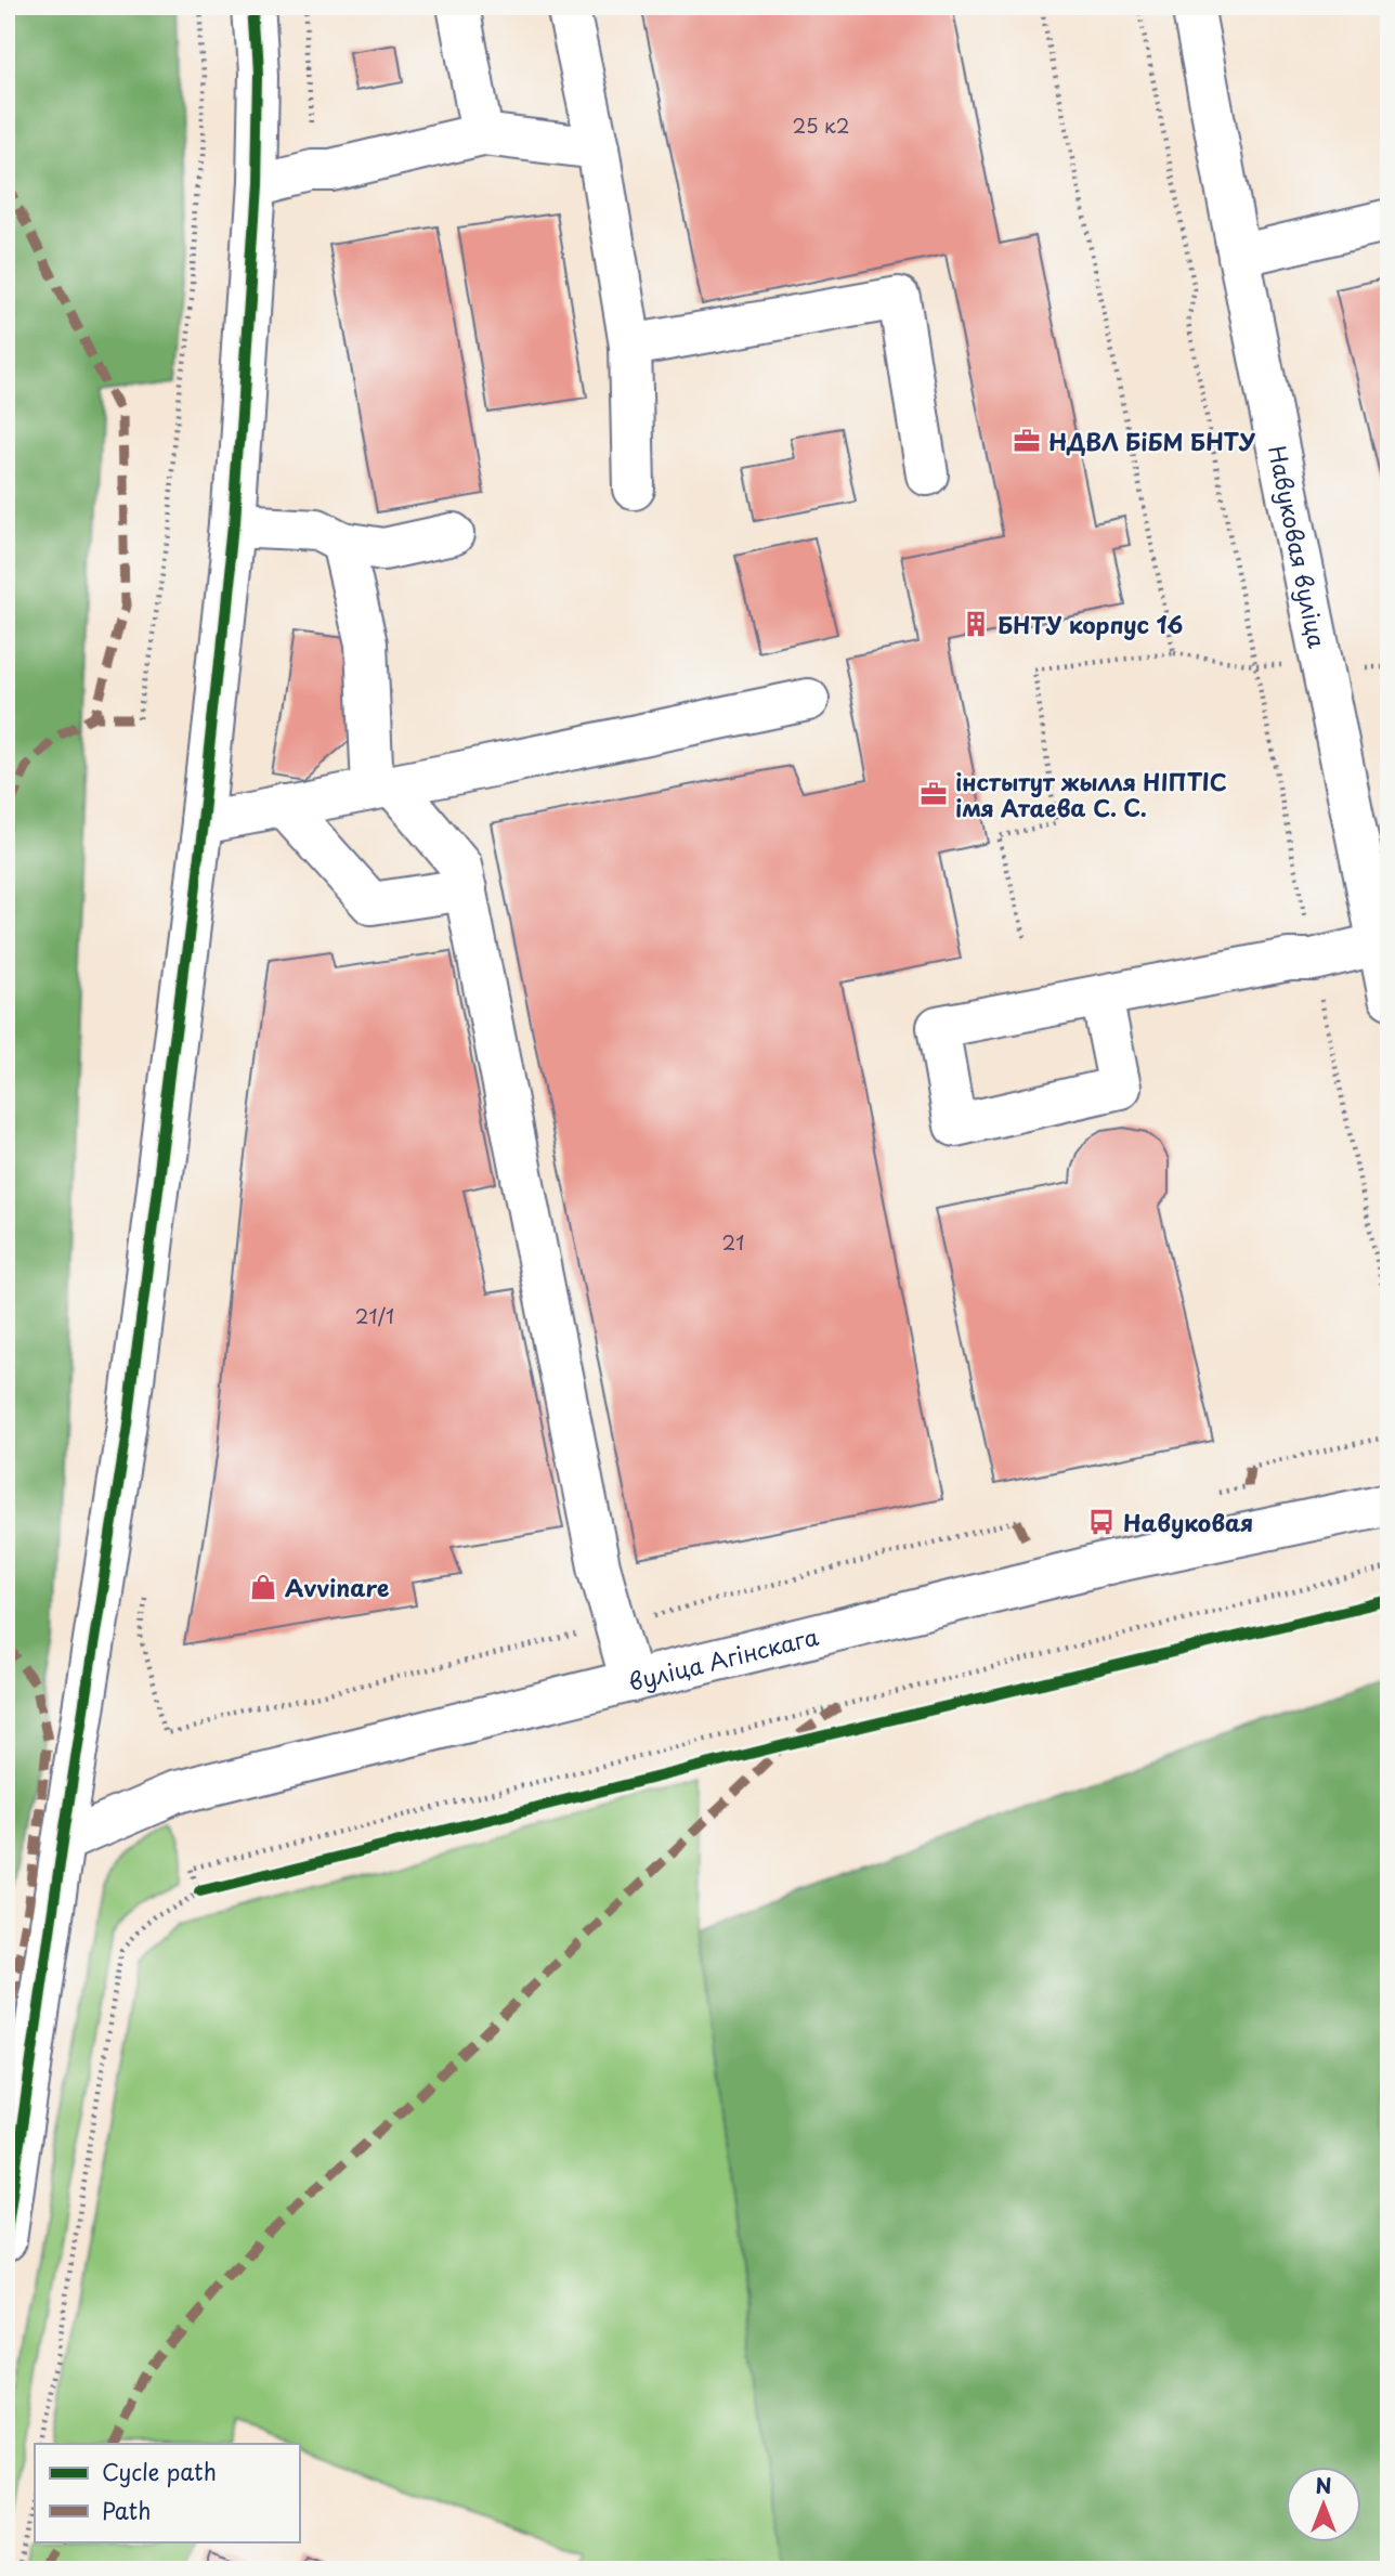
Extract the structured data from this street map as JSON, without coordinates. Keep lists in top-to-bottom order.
{
  "streets": {
    "street": ["Навуковая вуліца", "вуліца Агінскага"]
  },
  "places": {
    "office": ["НДВЛ БіБМ БНТУ", "інстытут жылля НІПТІС імя Атаева С. С."],
    "building": ["БНТУ корпус 16"],
    "bus stop": ["Навуковая"],
    "shop": ["Avvinare"]
  },
  "house_numbers": ["25 к2", "21", "21/1"],
  "legend": ["Cycle path", "Path"],
  "north": "top"
}
